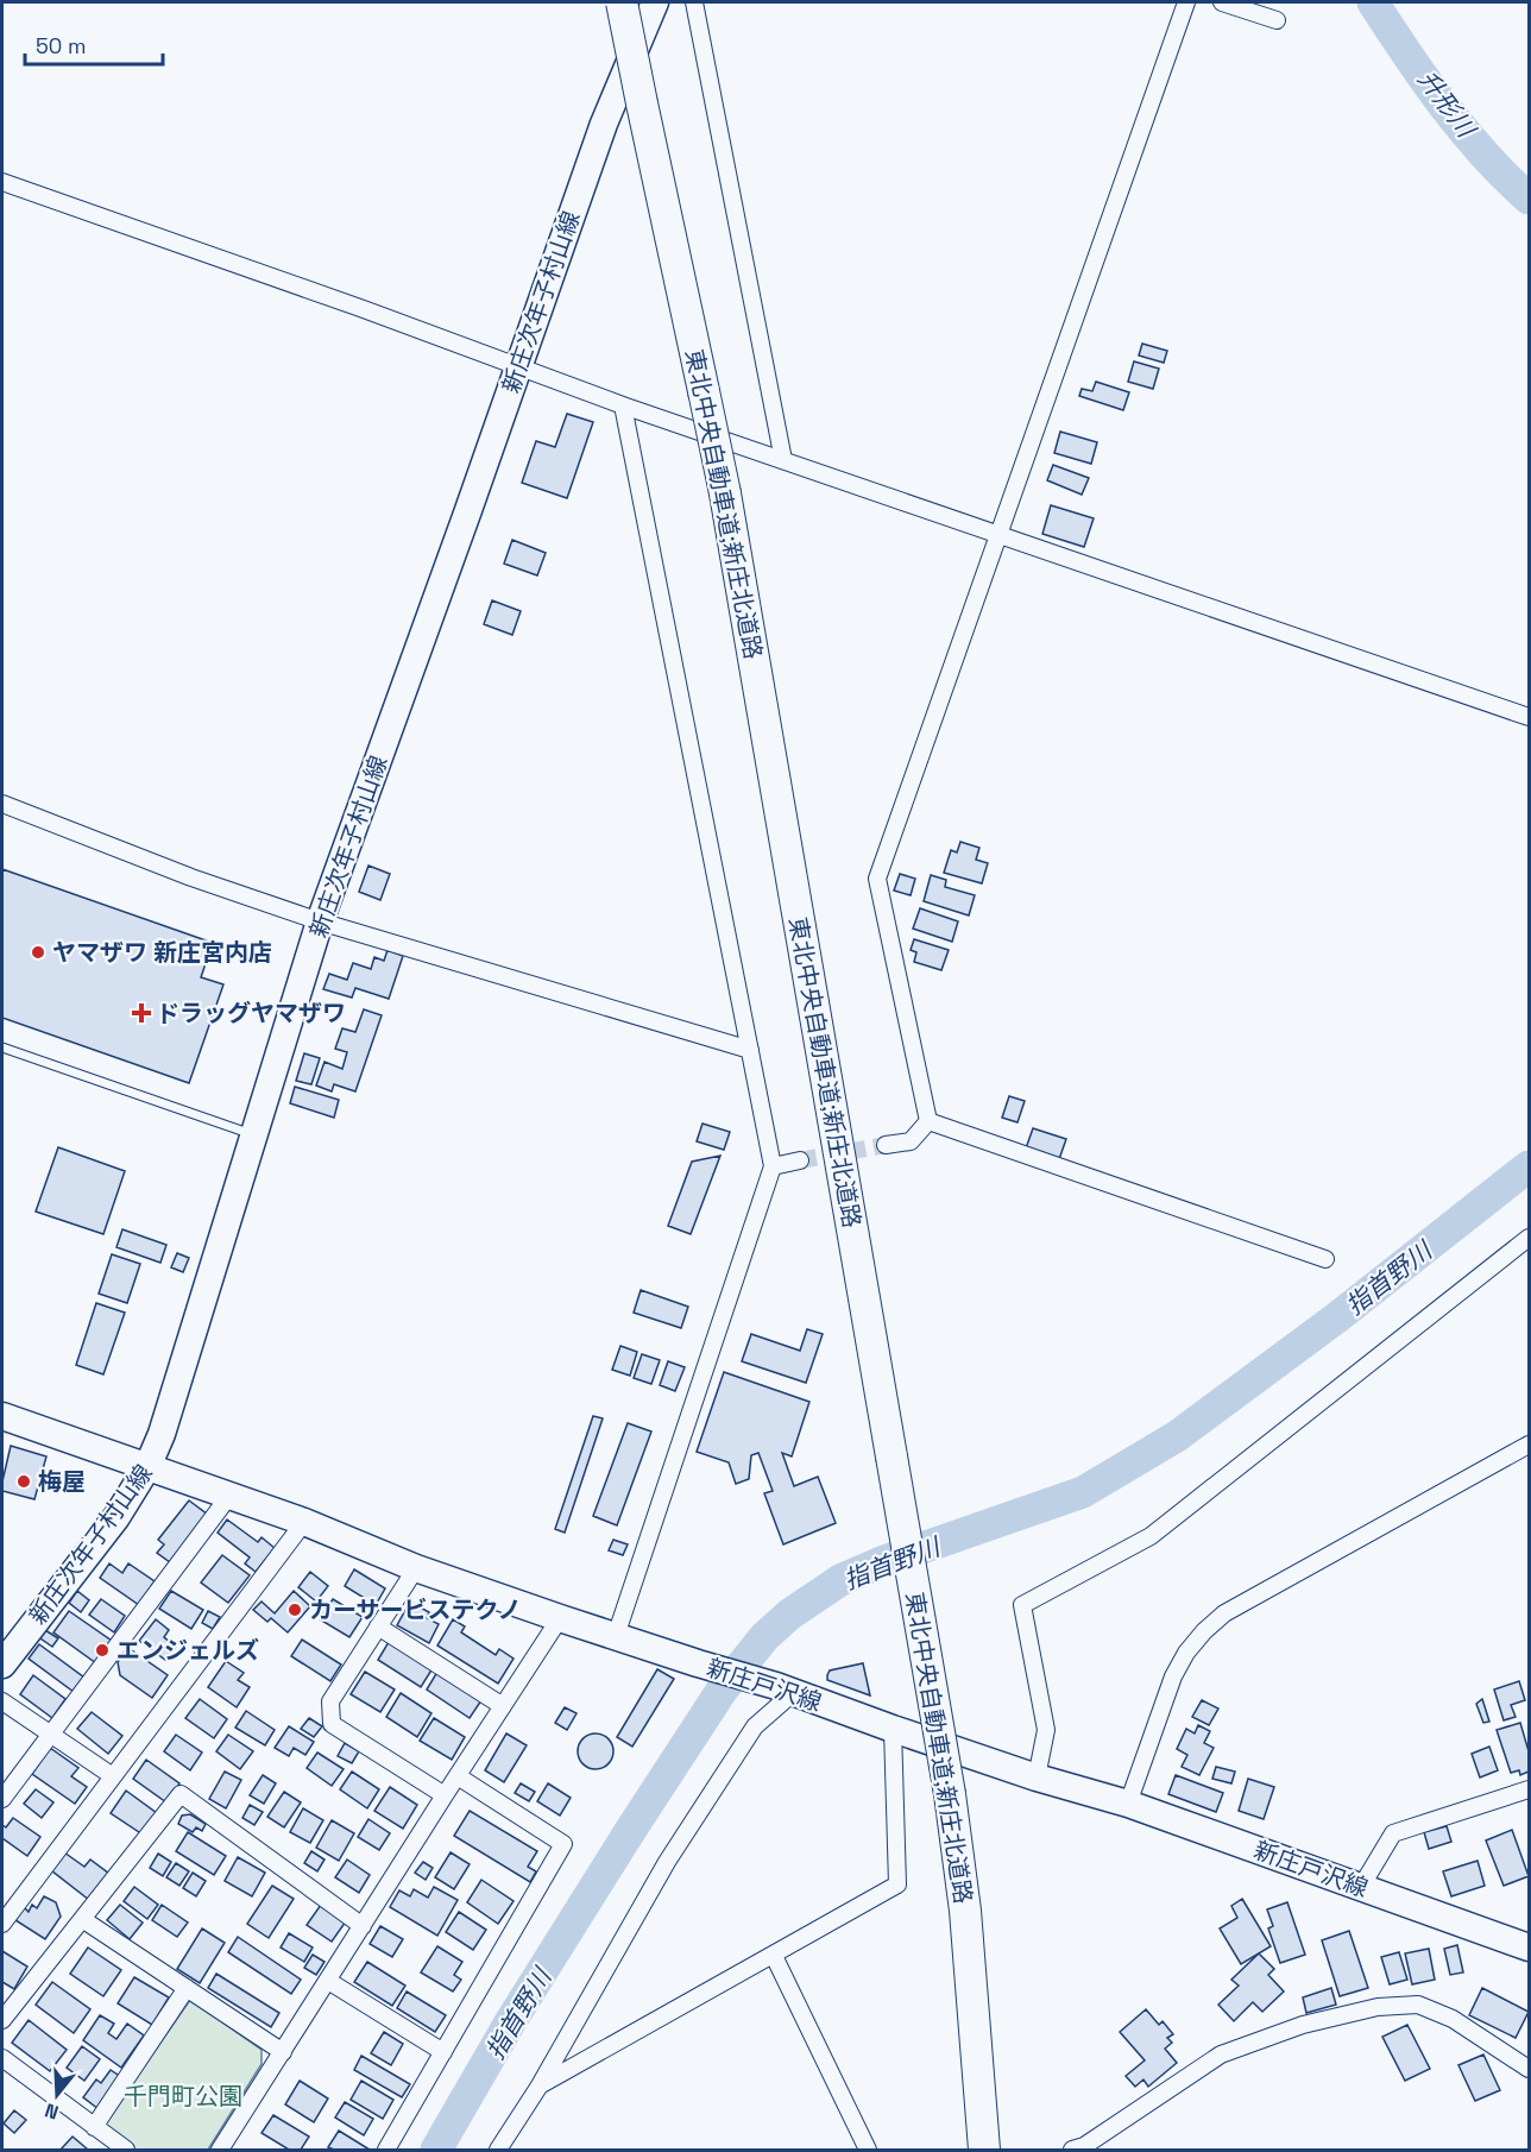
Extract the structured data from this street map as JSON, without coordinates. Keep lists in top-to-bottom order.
{
  "streets": {
    "highway": ["東北中央自動車道;新庄北道路"],
    "main road": ["新庄次年子村山線", "新庄戸沢線"]
  },
  "crossings": [
    ["新庄次年子村山線", "新庄戸沢線"]
  ],
  "water": ["升形川", "指首野川"],
  "parks": ["千門町公園"],
  "places": {
    "other": [
      "ヤマザワ 新庄宮内店",
      "梅屋",
      "カーサービステクノ",
      "エンジェルズ"
    ],
    "health": ["ドラッグヤマザワ"]
  },
  "scale_bar": "50 m",
  "north": "bottom"
}
